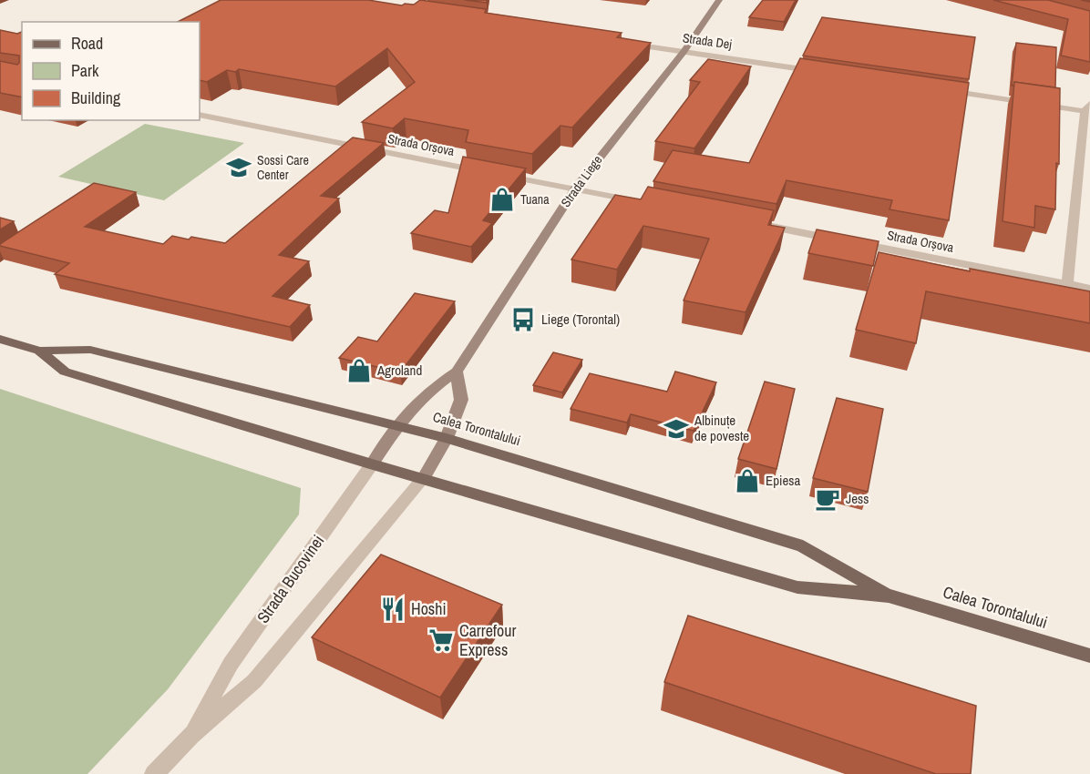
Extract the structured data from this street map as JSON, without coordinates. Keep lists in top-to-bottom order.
{
  "streets": {
    "main road": ["Calea Torontalului"],
    "street": [
      "Strada Dej",
      "Strada Orșova",
      "Strada Liege",
      "Strada Bucovinei"
    ]
  },
  "crossings": [
    ["Strada Dej", "Strada Liege"],
    ["Strada Liege", "Calea Torontalului"],
    ["Strada Liege", "Strada Bucovinei"],
    ["Calea Torontalului", "Strada Bucovinei"]
  ],
  "places": {
    "school or university": ["Sossi Care Center", "Albinuțe de poveste"],
    "shop": ["Tuana", "Agroland", "Epiesa"],
    "bus stop": ["Liege (Torontal)"],
    "cafe": ["Jess"],
    "restaurant": ["Hoshi"],
    "supermarket": ["Carrefour Express"]
  },
  "legend": ["Road", "Park", "Building"]
}
